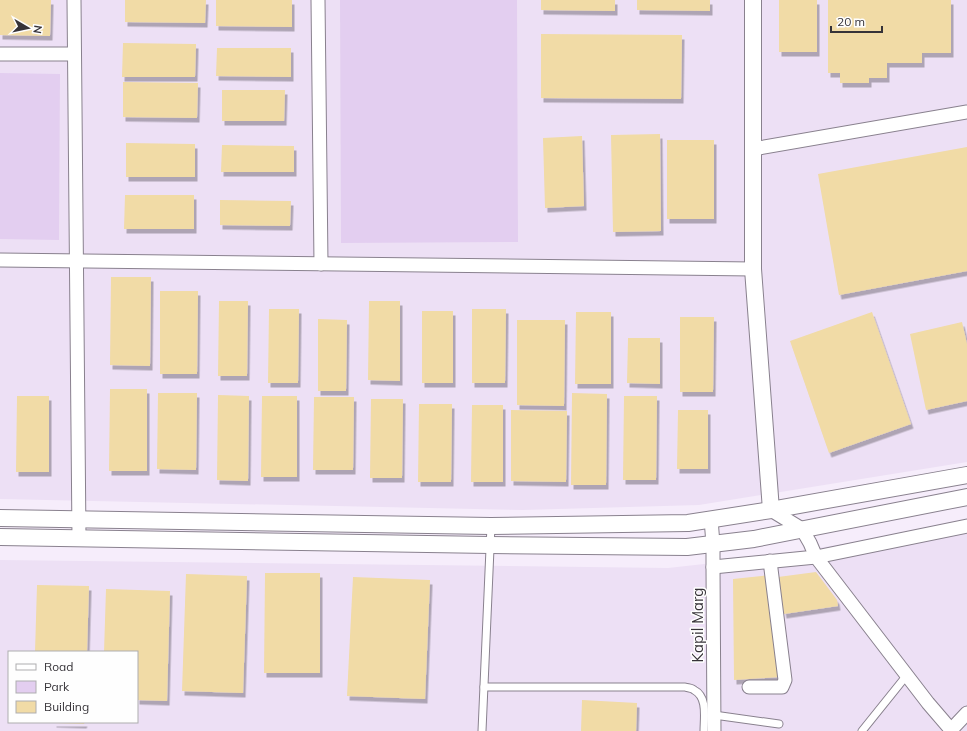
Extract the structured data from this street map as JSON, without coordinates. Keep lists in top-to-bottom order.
{
  "streets": {
    "street": ["Kapil Marg"]
  },
  "legend": ["Road", "Park", "Building"],
  "scale_bar": "20 m",
  "north": "right"
}
